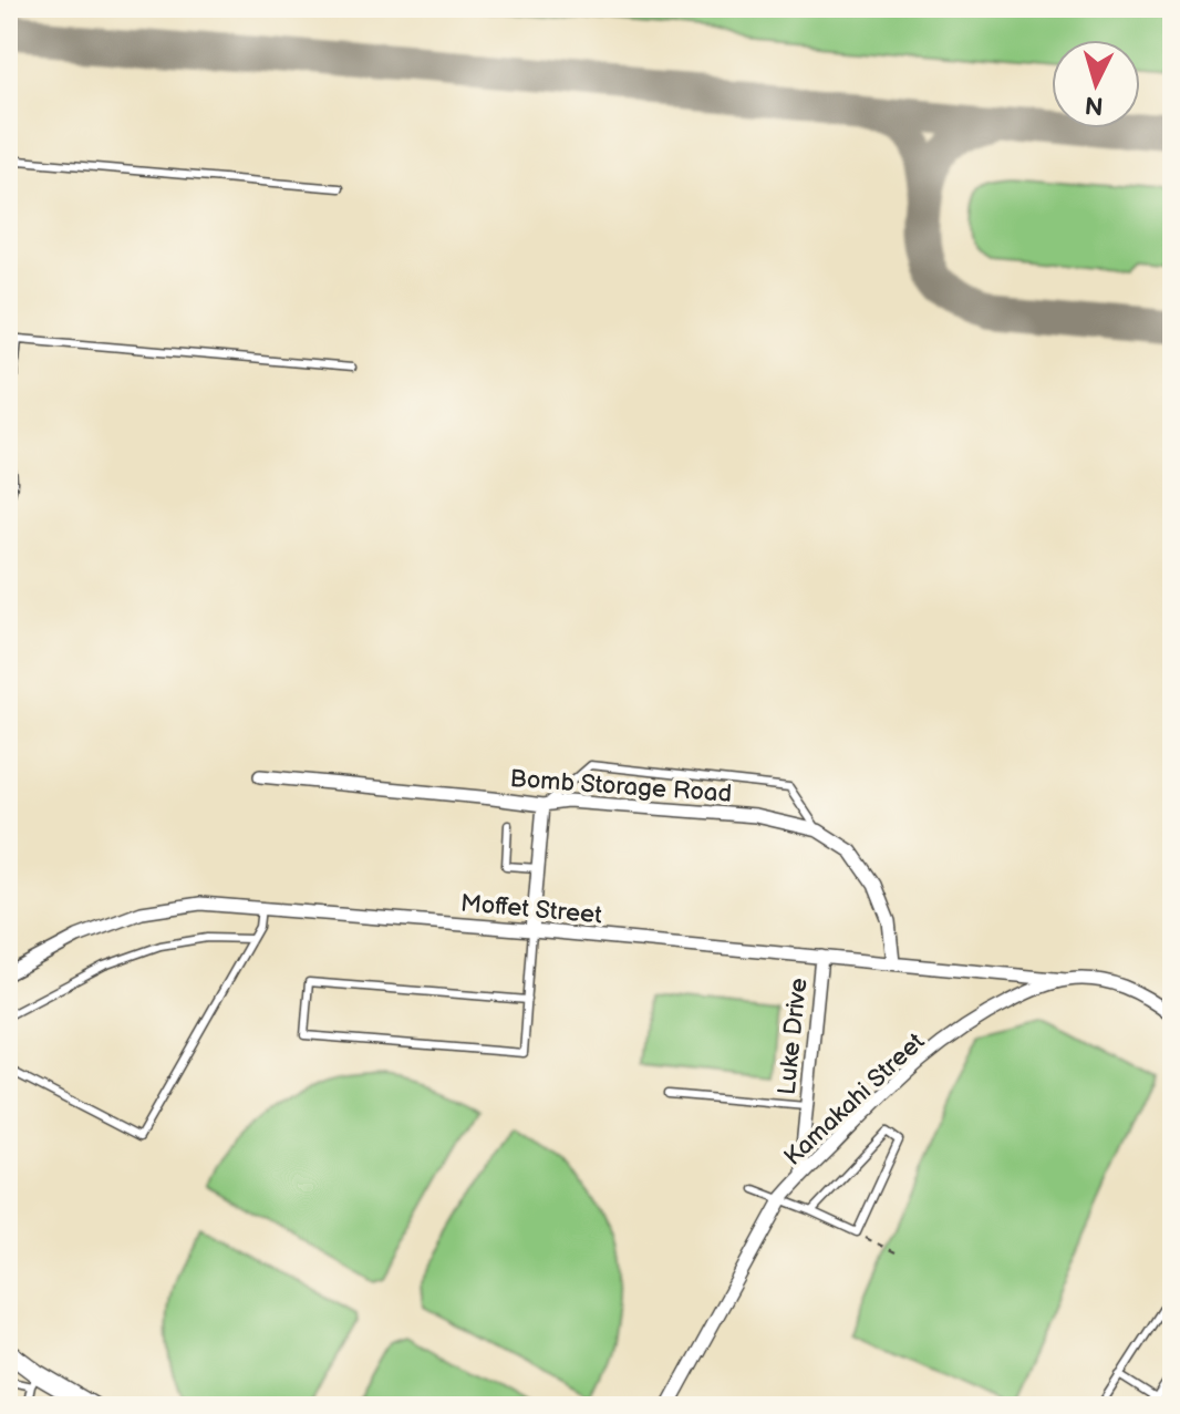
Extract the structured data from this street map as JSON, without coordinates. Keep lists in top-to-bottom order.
{
  "streets": {
    "street": [
      "Bomb Storage Road",
      "Moffet Street",
      "Luke Drive",
      "Kamakahi Street"
    ]
  },
  "crossings": [
    ["Bomb Storage Road", "Moffet Street"],
    ["Moffet Street", "Luke Drive"],
    ["Moffet Street", "Kamakahi Street"],
    ["Luke Drive", "Kamakahi Street"]
  ],
  "north": "bottom"
}
